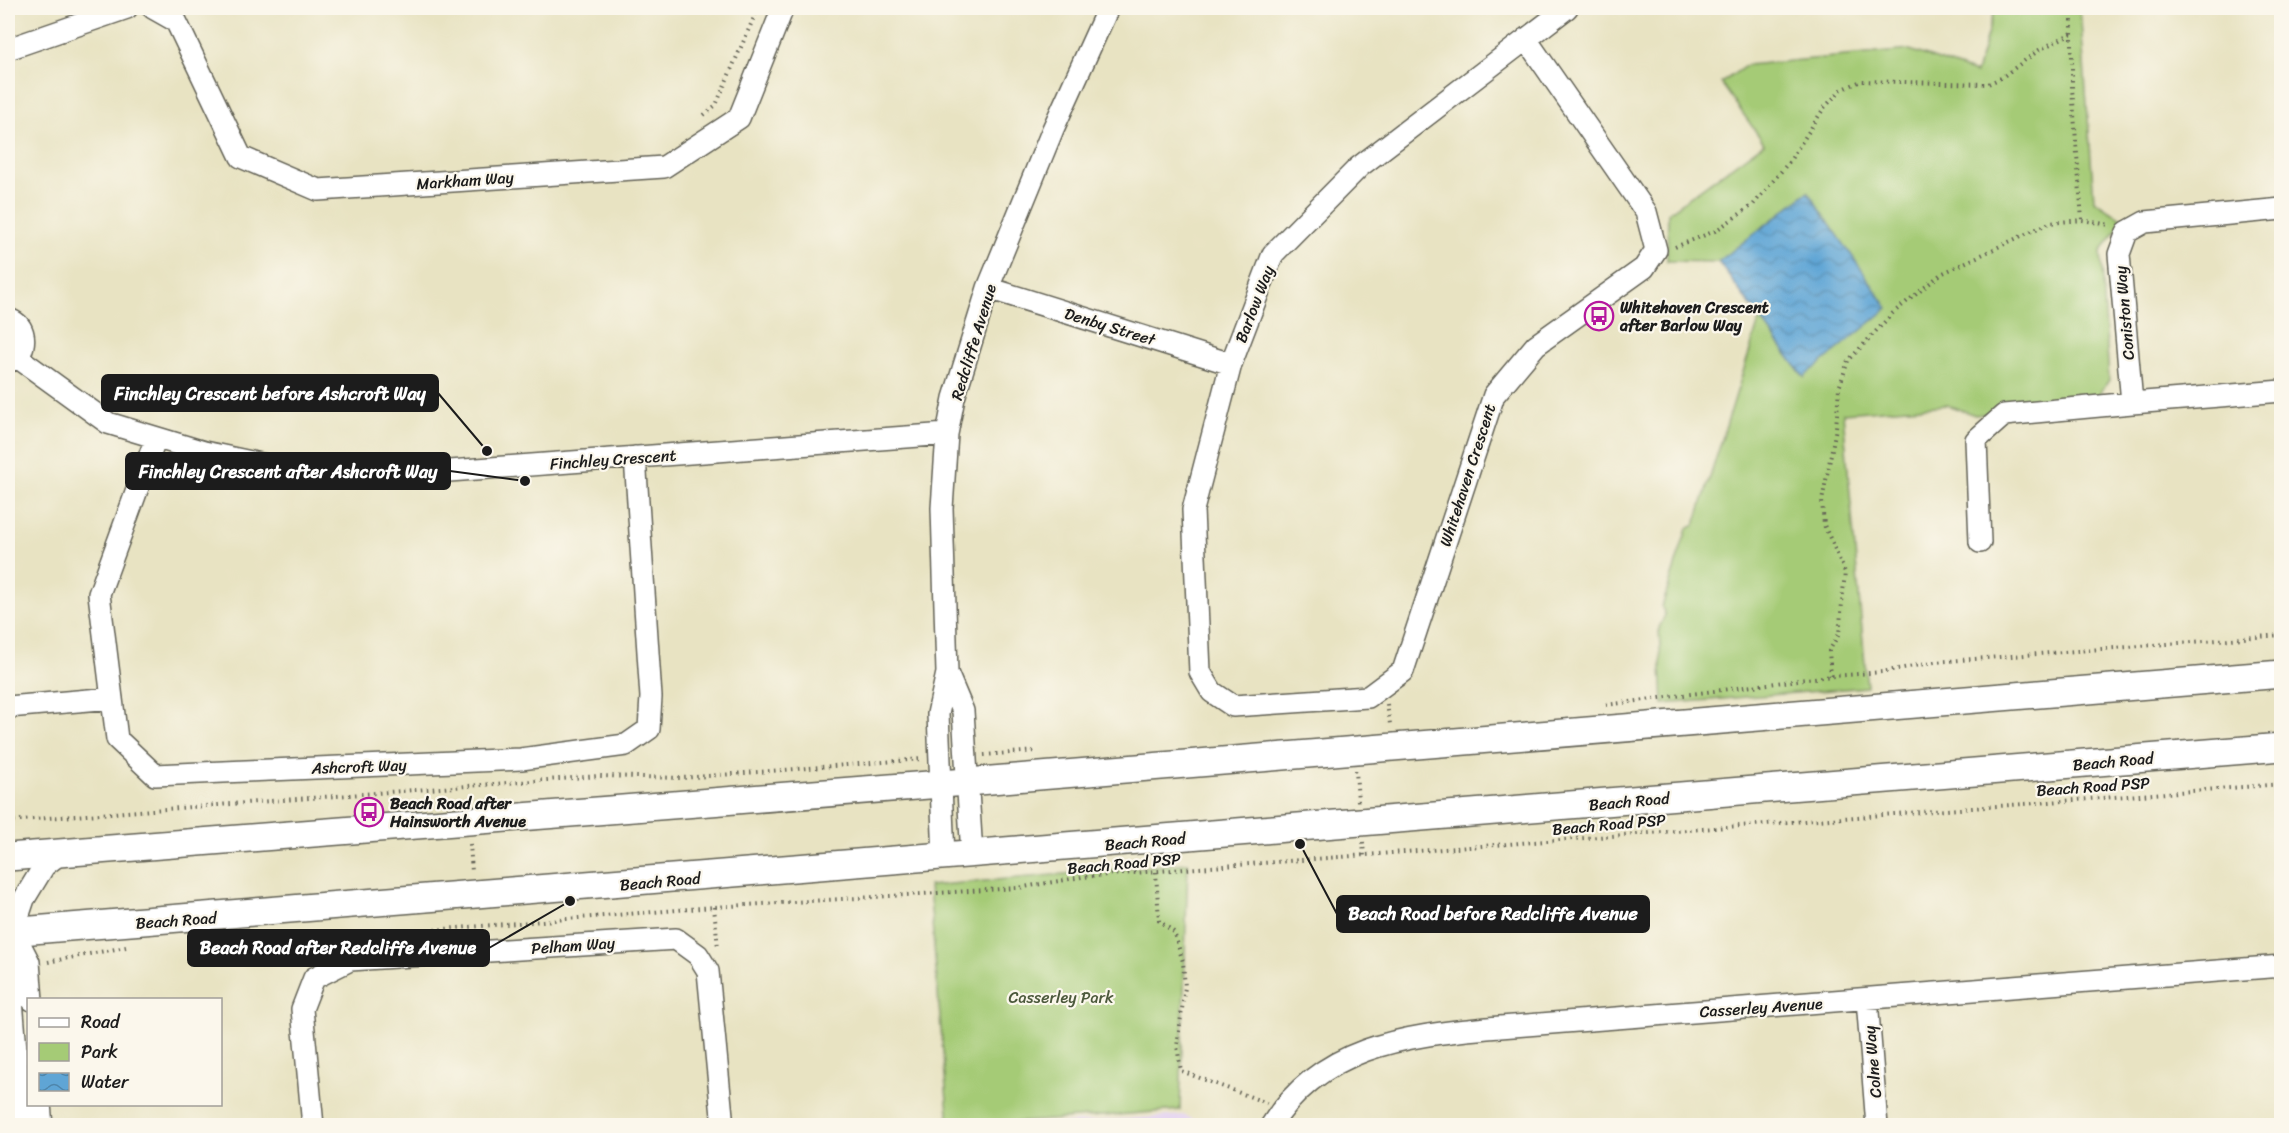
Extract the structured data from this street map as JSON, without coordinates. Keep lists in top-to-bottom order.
{
  "streets": {
    "main road": ["Beach Road"],
    "street": [
      "Markham Way",
      "Barlow Way",
      "Coniston Way",
      "Denby Street",
      "Redcliffe Avenue",
      "Finchley Crescent",
      "Whitehaven Crescent",
      "Ashcroft Way",
      "Pelham Way",
      "Casserley Avenue",
      "Colne Way"
    ],
    "path": ["Beach Road PSP"]
  },
  "crossings": [
    ["Barlow Way", "Denby Street"],
    ["Barlow Way", "Whitehaven Crescent"],
    ["Denby Street", "Redcliffe Avenue"],
    ["Redcliffe Avenue", "Finchley Crescent"],
    ["Redcliffe Avenue", "Beach Road"],
    ["Finchley Crescent", "Ashcroft Way"],
    ["Casserley Avenue", "Colne Way"]
  ],
  "parks": ["Casserley Park"],
  "places": {
    "bus stop": ["Whitehaven Crescent after Barlow Way", "Beach Road after Hainsworth Avenue"],
    "other": [
      "Finchley Crescent before Ashcroft Way",
      "Finchley Crescent after Ashcroft Way",
      "Beach Road before Redcliffe Avenue",
      "Beach Road after Redcliffe Avenue"
    ]
  },
  "legend": ["Road", "Park", "Water"]
}
